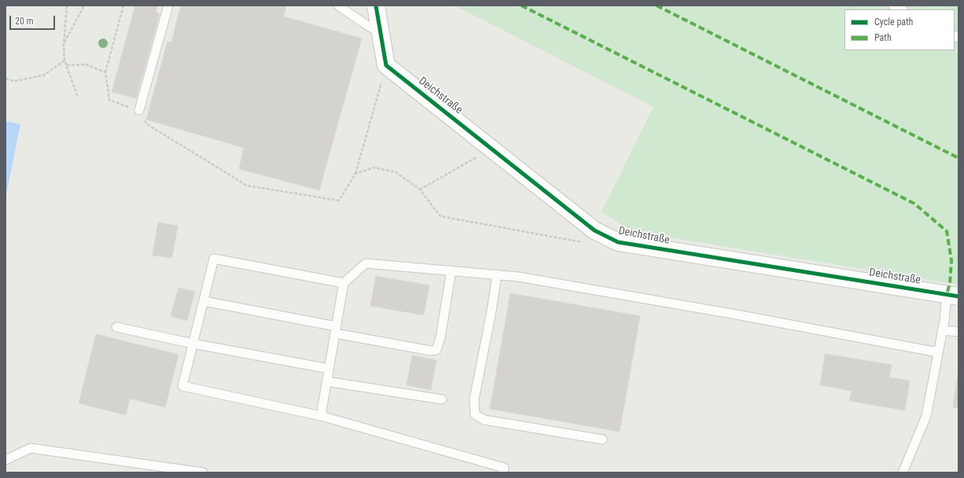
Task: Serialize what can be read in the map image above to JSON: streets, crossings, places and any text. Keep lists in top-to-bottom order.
{
  "streets": {
    "street": ["Deichstraße"]
  },
  "legend": ["Cycle path", "Path"],
  "scale_bar": "20 m"
}
